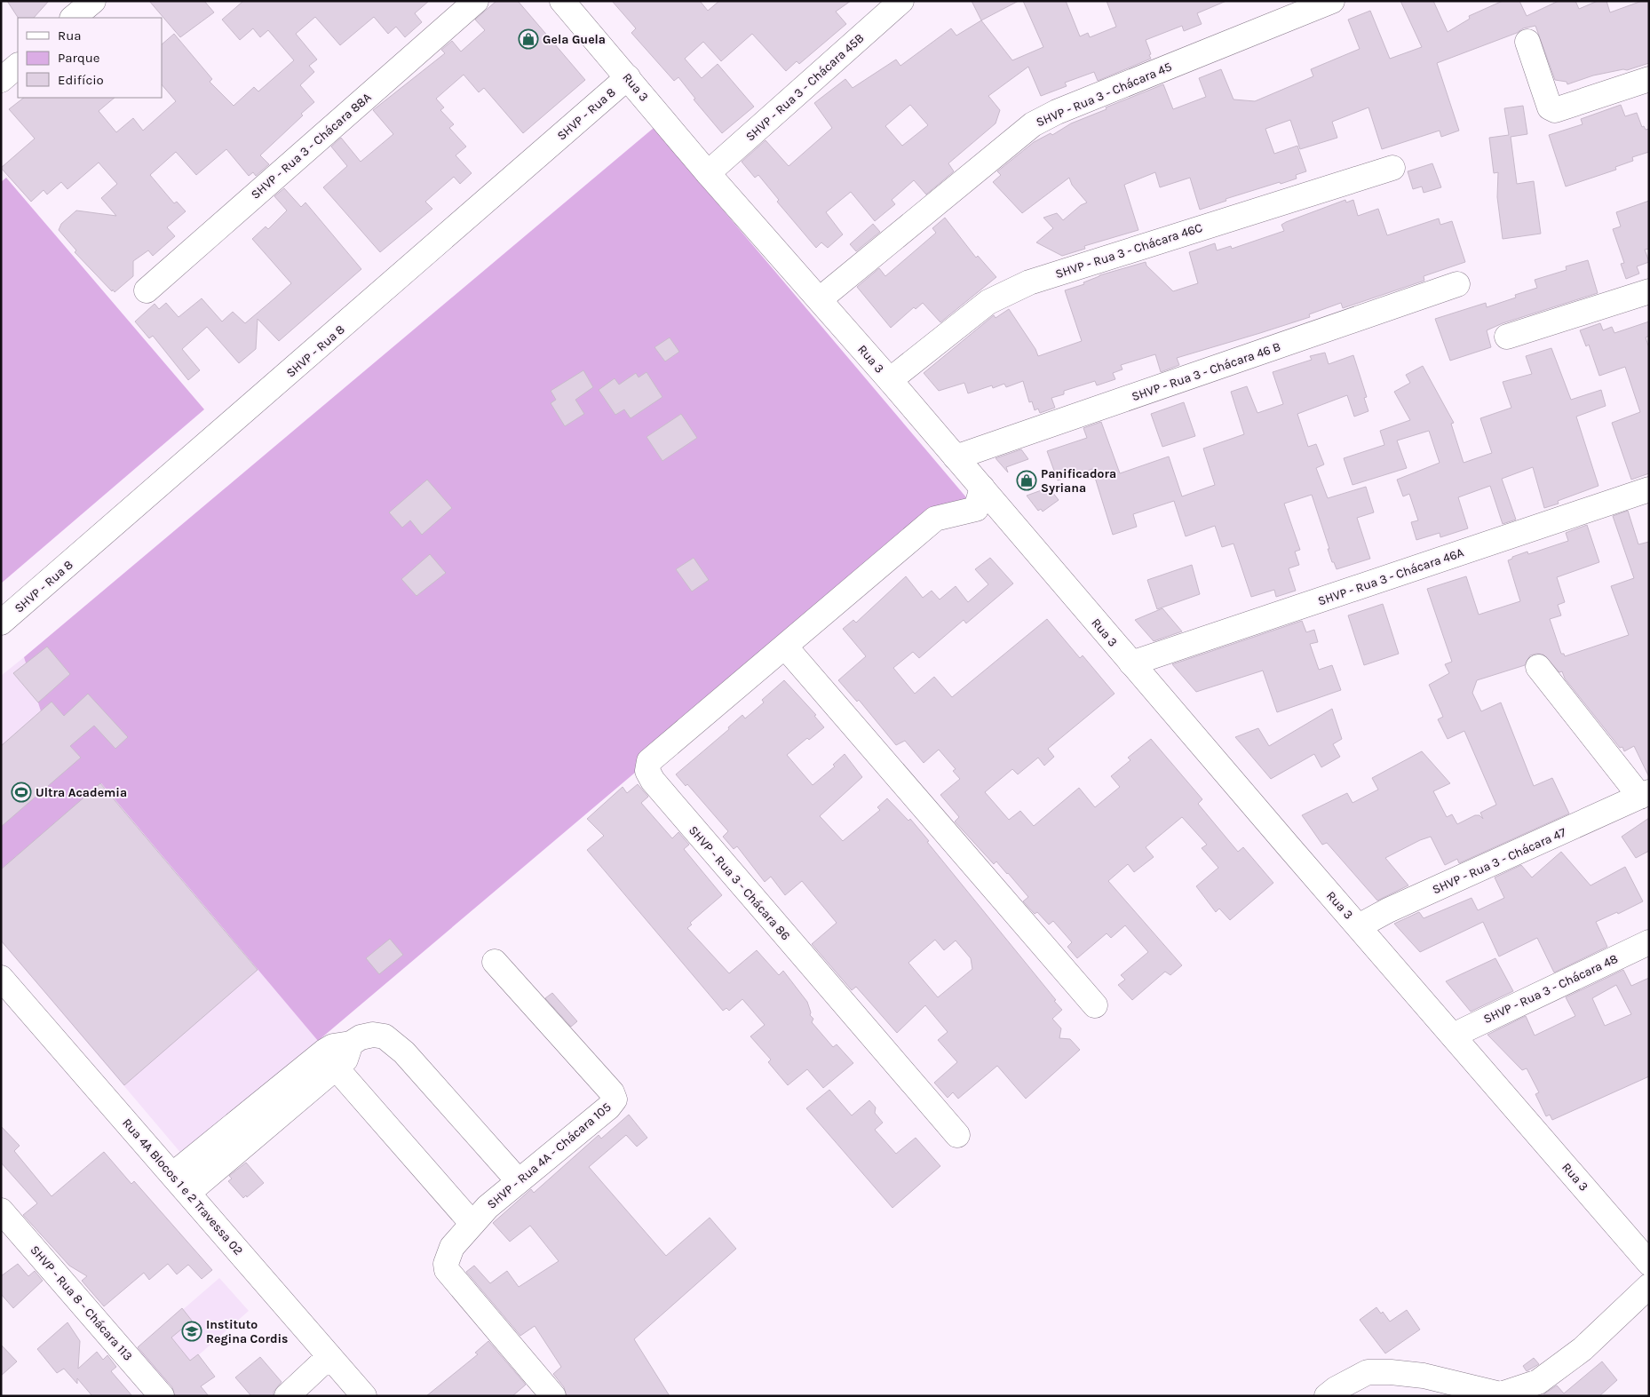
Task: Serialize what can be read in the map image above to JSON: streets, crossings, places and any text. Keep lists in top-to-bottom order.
{
  "streets": {
    "street": [
      "Rua 3",
      "SHVP - Rua 3 - Chácara 45B",
      "SHVP - Rua 3 - Chácara 45",
      "SHVP - Rua 8",
      "SHVP - Rua 3 - Chácara 88A",
      "SHVP - Rua 3 - Chácara 46C",
      "SHVP - Rua 3 - Chácara 46 B",
      "SHVP - Rua 3 - Chácara 46A",
      "SHVP - Rua 3 - Chácara 47",
      "SHVP - Rua 3 - Chácara 86",
      "SHVP - Rua 3 - Chácara 48",
      "SHVP - Rua 4A - Chácara 105",
      "Rua 4A Blocos 1 e 2 Travessa 02",
      "SHVP - Rua 8 - Chácara 113"
    ]
  },
  "crossings": [
    ["Rua 3", "SHVP - Rua 3 - Chácara 45B"],
    ["Rua 3", "SHVP - Rua 3 - Chácara 45"],
    ["Rua 3", "SHVP - Rua 8"],
    ["Rua 3", "SHVP - Rua 3 - Chácara 46C"],
    ["Rua 3", "SHVP - Rua 3 - Chácara 46 B"],
    ["Rua 3", "SHVP - Rua 3 - Chácara 46A"],
    ["Rua 3", "SHVP - Rua 3 - Chácara 47"],
    ["Rua 3", "SHVP - Rua 3 - Chácara 86"],
    ["Rua 3", "SHVP - Rua 3 - Chácara 48"]
  ],
  "places": {
    "shop": ["Gela Guela", "Panificadora Syriana"],
    "sports": ["Ultra Academia"],
    "school or university": ["Instituto Regina Cordis"]
  },
  "legend": ["Rua", "Parque", "Edifício"]
}
